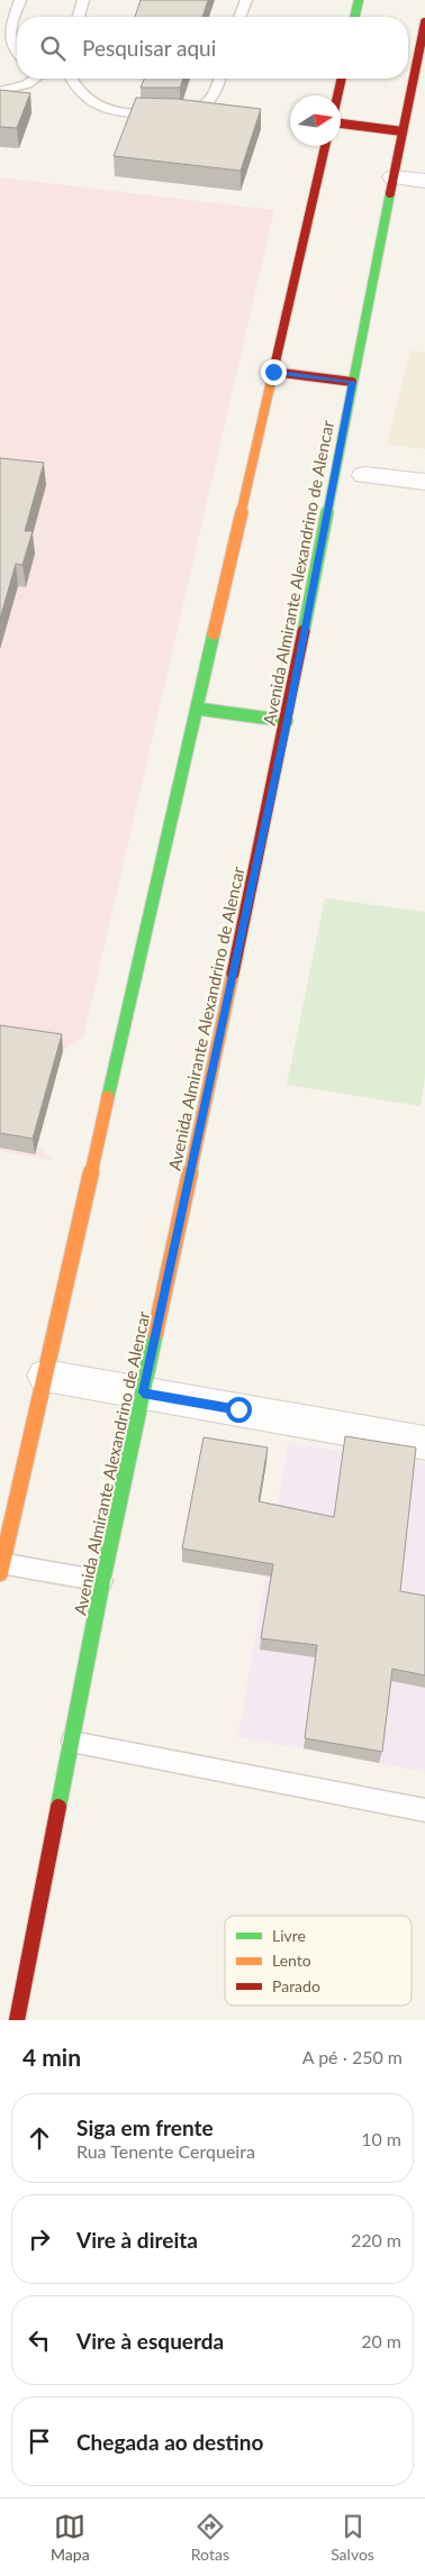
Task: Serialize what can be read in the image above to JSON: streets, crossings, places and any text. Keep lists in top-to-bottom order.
{
  "streets": {
    "street": ["Avenida Almirante Alexandrino de Alencar"]
  },
  "legend": ["Livre", "Lento", "Parado"],
  "north": "right",
  "page": {
    "search": "Pesquisar aqui",
    "heading": ["4 min", "A pé · 250 m"],
    "list": [
      ["Siga em frente", "Rua Tenente Cerqueira", "10 m"],
      ["Vire à direita", "220 m"],
      ["Vire à esquerda", "20 m"],
      "Chegada ao destino"
    ],
    "nav": ["Mapa", "Rotas", "Salvos"]
  }
}
